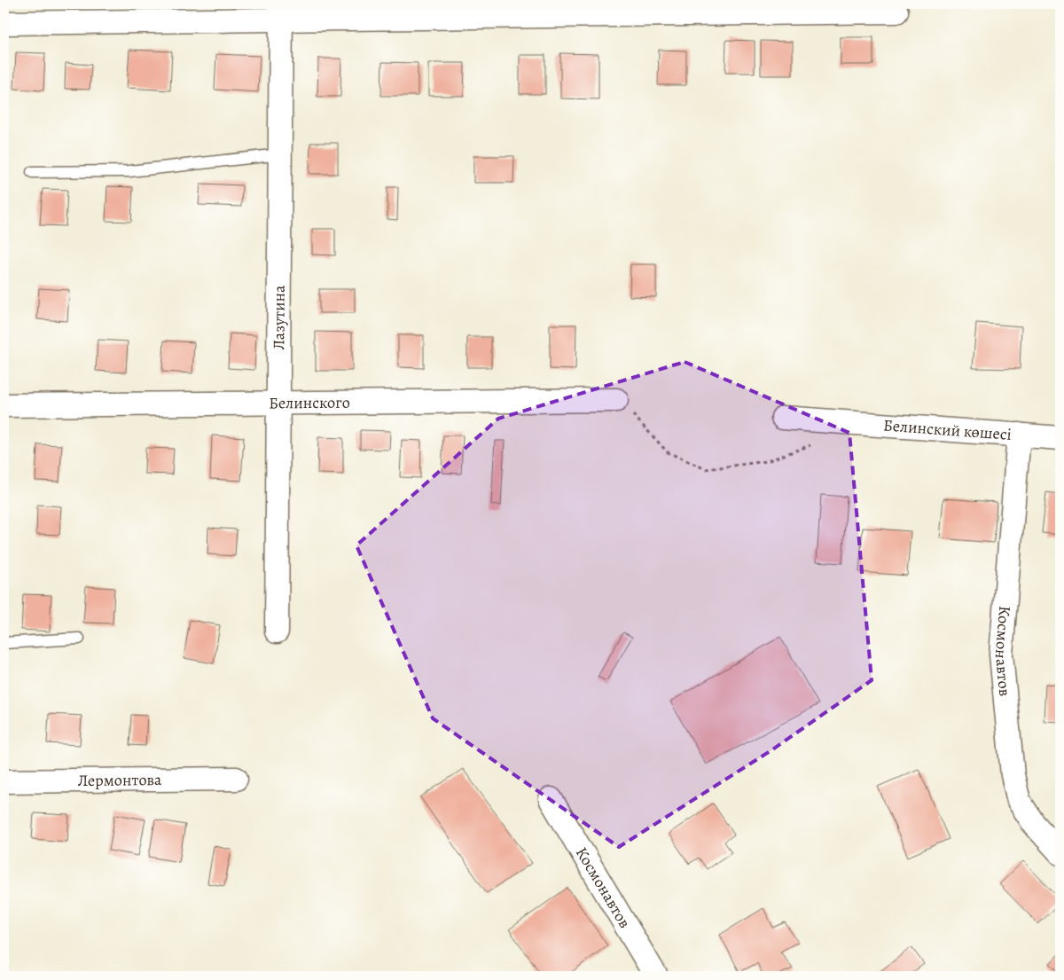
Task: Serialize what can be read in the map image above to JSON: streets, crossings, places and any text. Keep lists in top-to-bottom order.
{
  "streets": {
    "street": [
      "Лазутина",
      "Белинского",
      "Белинский көшесі",
      "Космонавтов",
      "Лермонтова"
    ]
  },
  "crossings": [
    ["Лазутина", "Белинского"],
    ["Белинский көшесі", "Космонавтов"]
  ]
}
